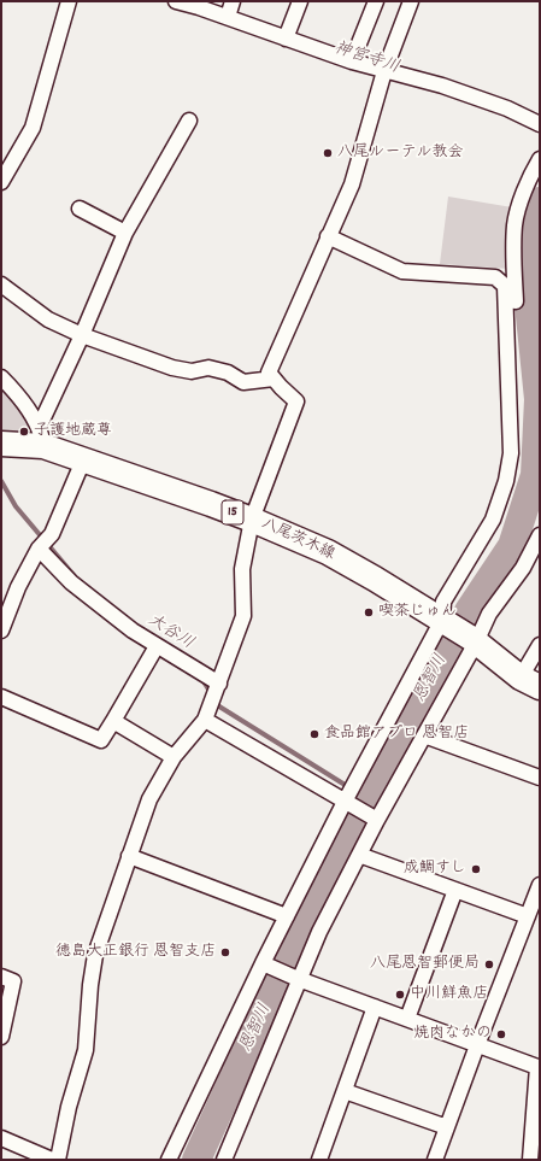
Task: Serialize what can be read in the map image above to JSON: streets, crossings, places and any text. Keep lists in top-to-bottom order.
{
  "streets": {
    "main road": ["15", "八尾茨木線"]
  },
  "water": ["神宮寺川", "大谷川", "恩智川"],
  "places": [
    "八尾ルーテル教会",
    "子護地蔵尊",
    "喫茶じゅん",
    "食品館アプロ 恩智店",
    "成鯛すし",
    "徳島大正銀行 恩智支店",
    "八尾恩智郵便局",
    "中川鮮魚店",
    "焼肉なかの"
  ]
}
